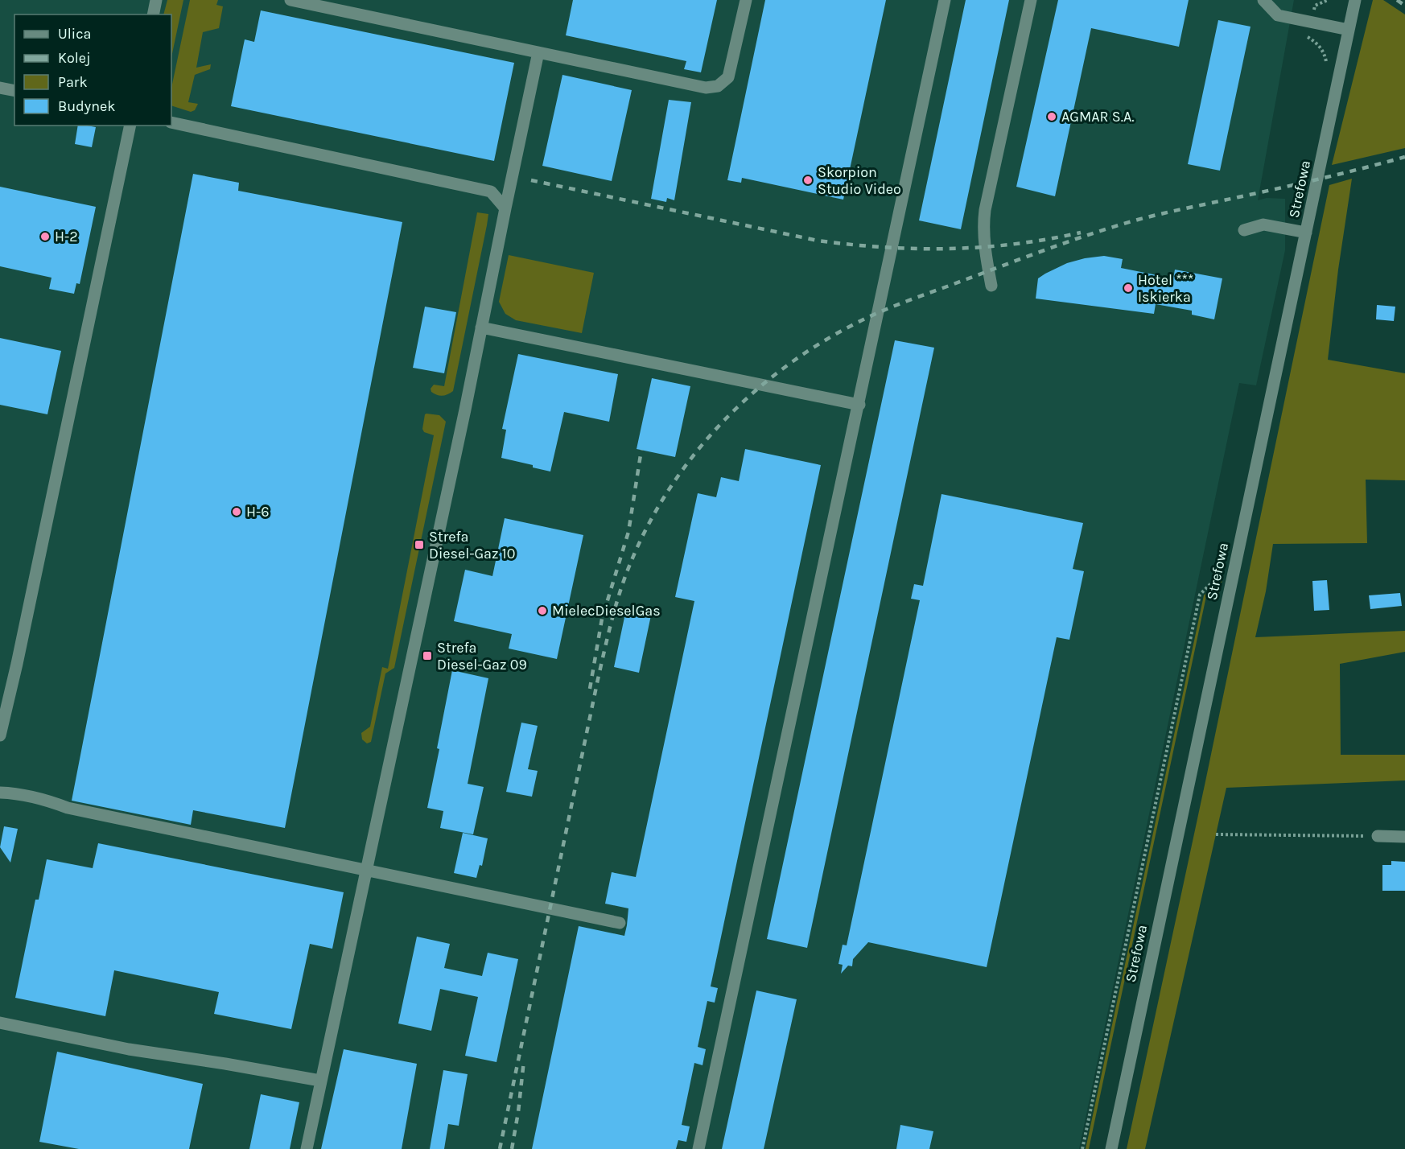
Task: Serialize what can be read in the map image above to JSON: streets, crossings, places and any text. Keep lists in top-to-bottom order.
{
  "streets": {
    "street": ["Strefowa"]
  },
  "places": {
    "other": [
      "AGMAR S.A.",
      "Skorpion Studio Video",
      "H-2",
      "Hotel *** Iskierka",
      "H-6",
      "MielecDieselGas"
    ],
    "transit": ["Strefa Diesel-Gaz 10", "Strefa Diesel-Gaz 09"]
  },
  "legend": [
    "Ulica",
    "Kolej",
    "Park",
    "Budynek"
  ]
}
